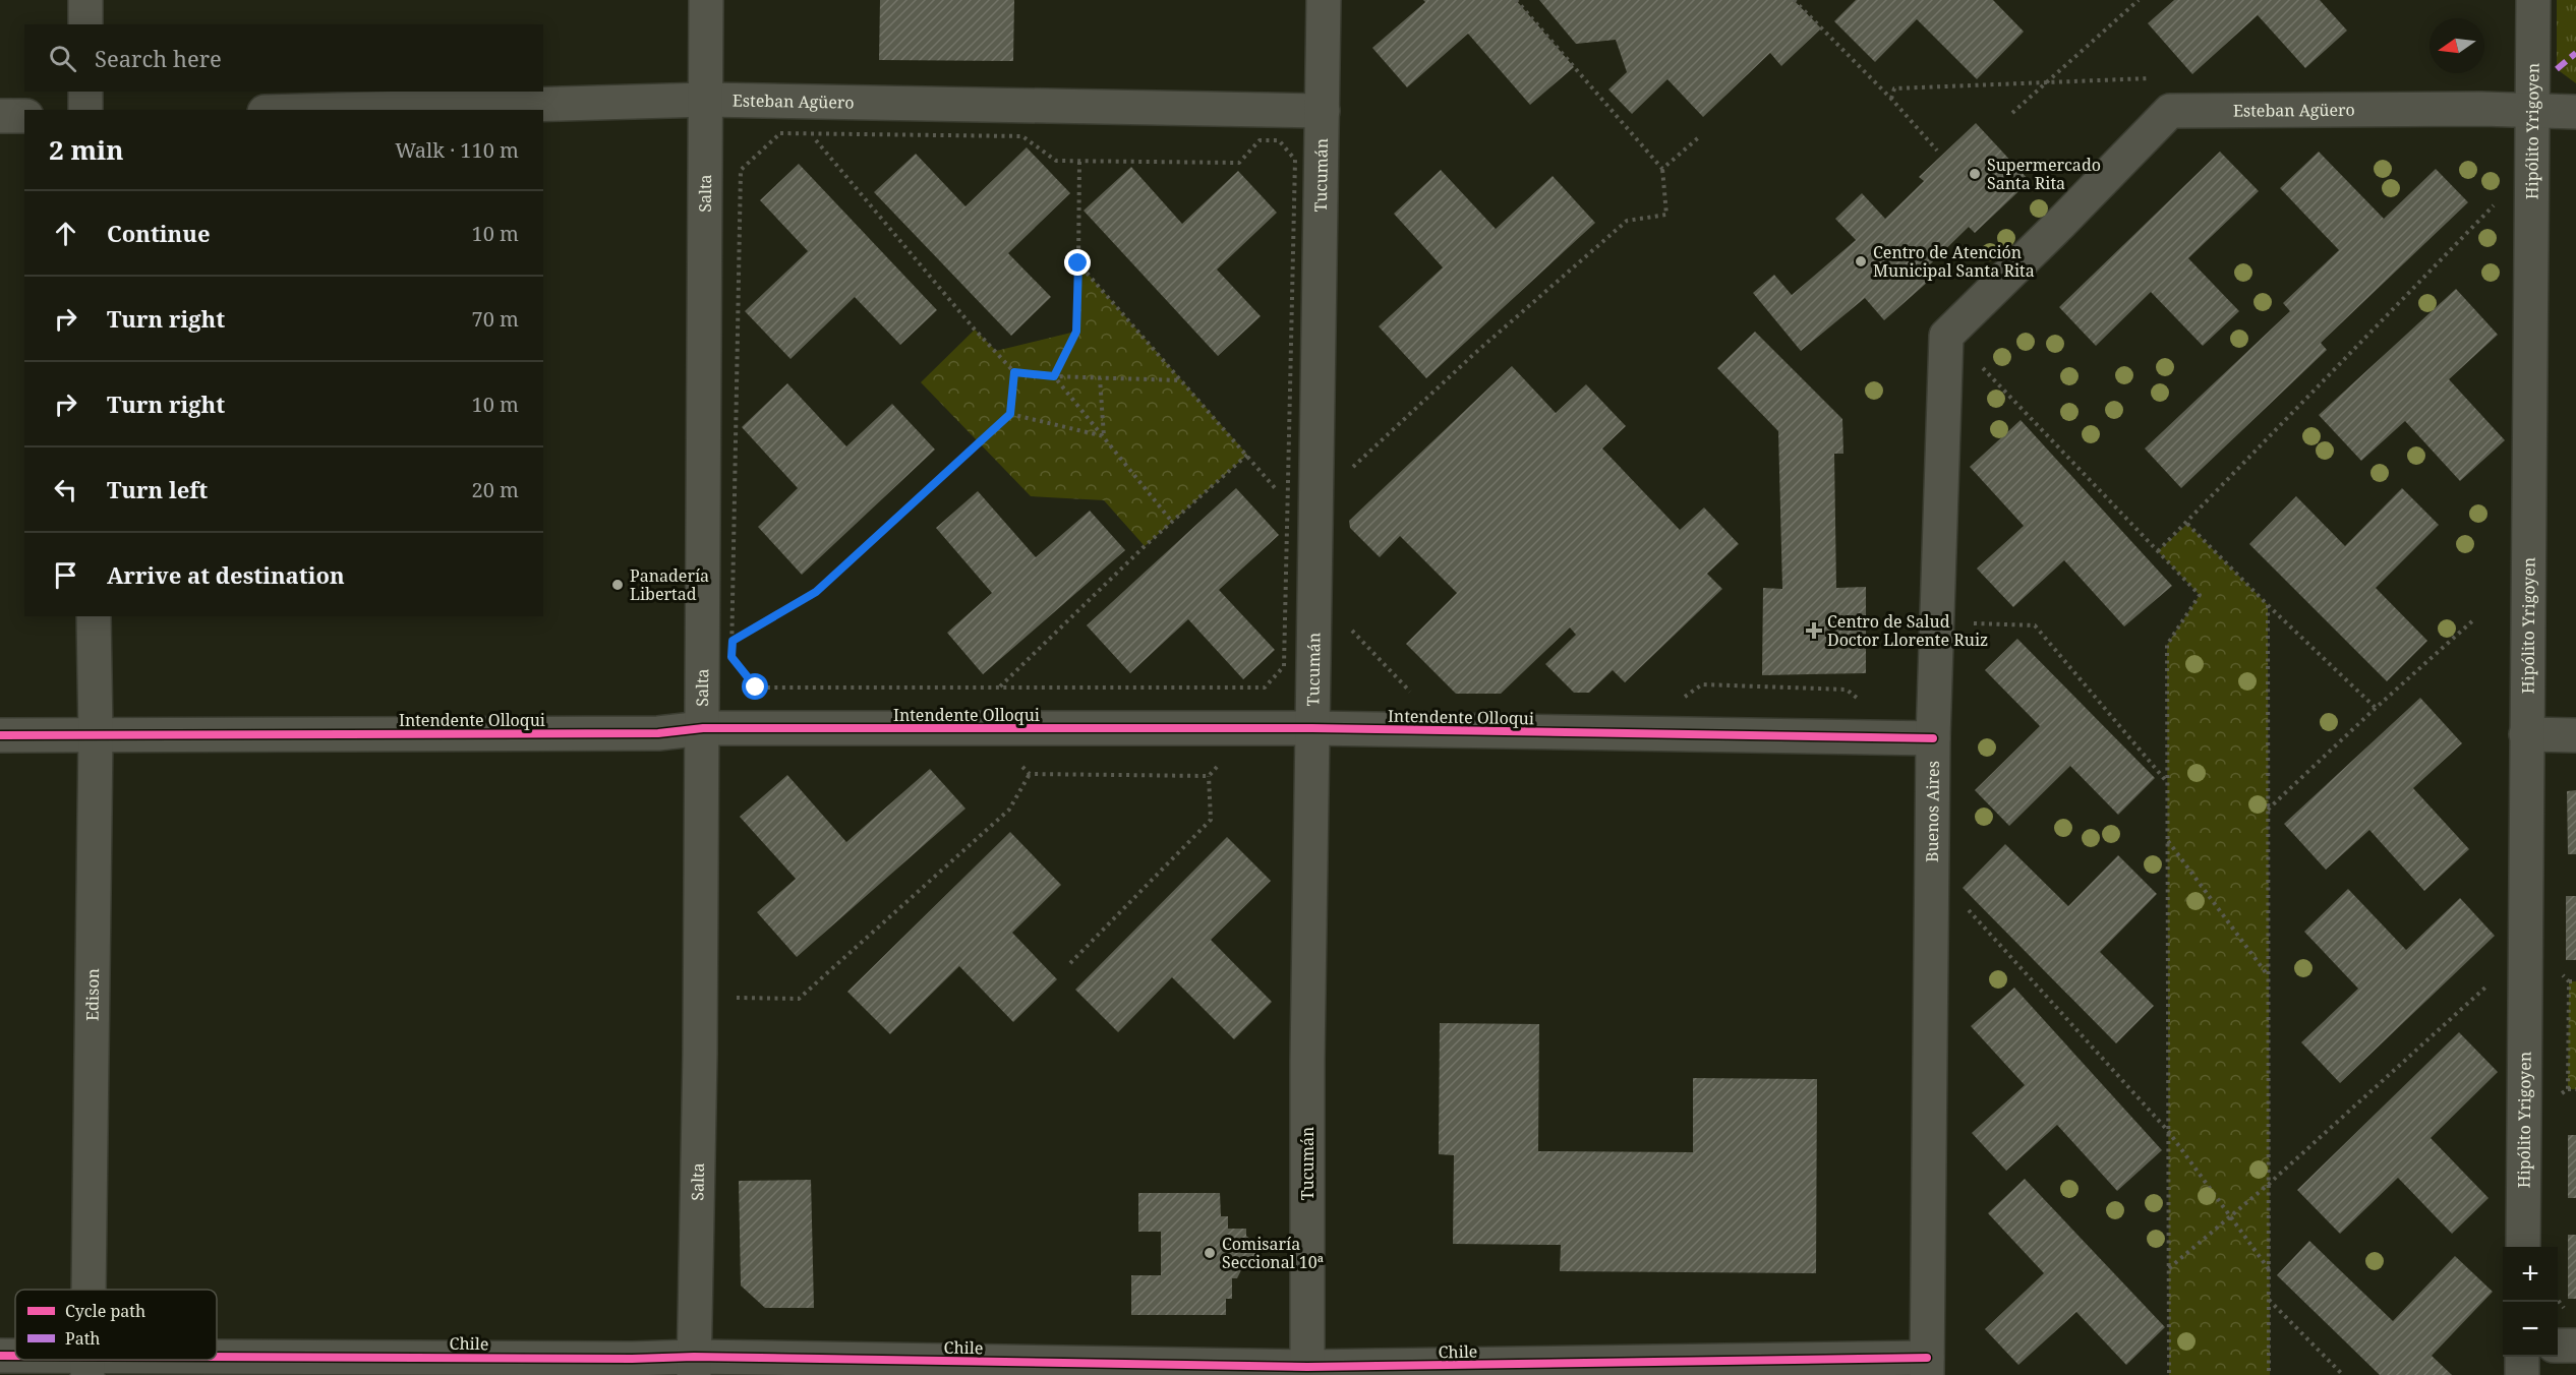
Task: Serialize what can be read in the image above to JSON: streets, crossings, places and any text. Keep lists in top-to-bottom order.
{
  "streets": {
    "street": [
      "Esteban Agüero",
      "Hipólito Yrigoyen",
      "Tucumán",
      "Salta",
      "Intendente Olloqui",
      "Buenos Aires",
      "Edison",
      "Chile"
    ]
  },
  "crossings": [
    ["Esteban Agüero", "Hipólito Yrigoyen"],
    ["Esteban Agüero", "Tucumán"],
    ["Esteban Agüero", "Salta"],
    ["Esteban Agüero", "Buenos Aires"],
    ["Tucumán", "Intendente Olloqui"],
    ["Tucumán", "Chile"],
    ["Salta", "Intendente Olloqui"],
    ["Salta", "Chile"],
    ["Intendente Olloqui", "Buenos Aires"],
    ["Intendente Olloqui", "Edison"],
    ["Buenos Aires", "Chile"]
  ],
  "places": {
    "other": [
      "Supermercado Santa Rita",
      "Centro de Atención Municipal Santa Rita",
      "Panadería Libertad",
      "Comisaría Seccional 10ª"
    ],
    "health": ["Centro de Salud Doctor Llorente Ruiz"]
  },
  "legend": ["Cycle path", "Path"],
  "north": "left",
  "page": {
    "search": "Search here",
    "heading": ["2 min", "Walk · 110 m"],
    "list": [
      ["Continue", "10 m"],
      ["Turn right", "70 m"],
      ["Turn right", "10 m"],
      ["Turn left", "20 m"],
      "Arrive at destination"
    ],
    "map_buttons": ["+", "−"]
  }
}
